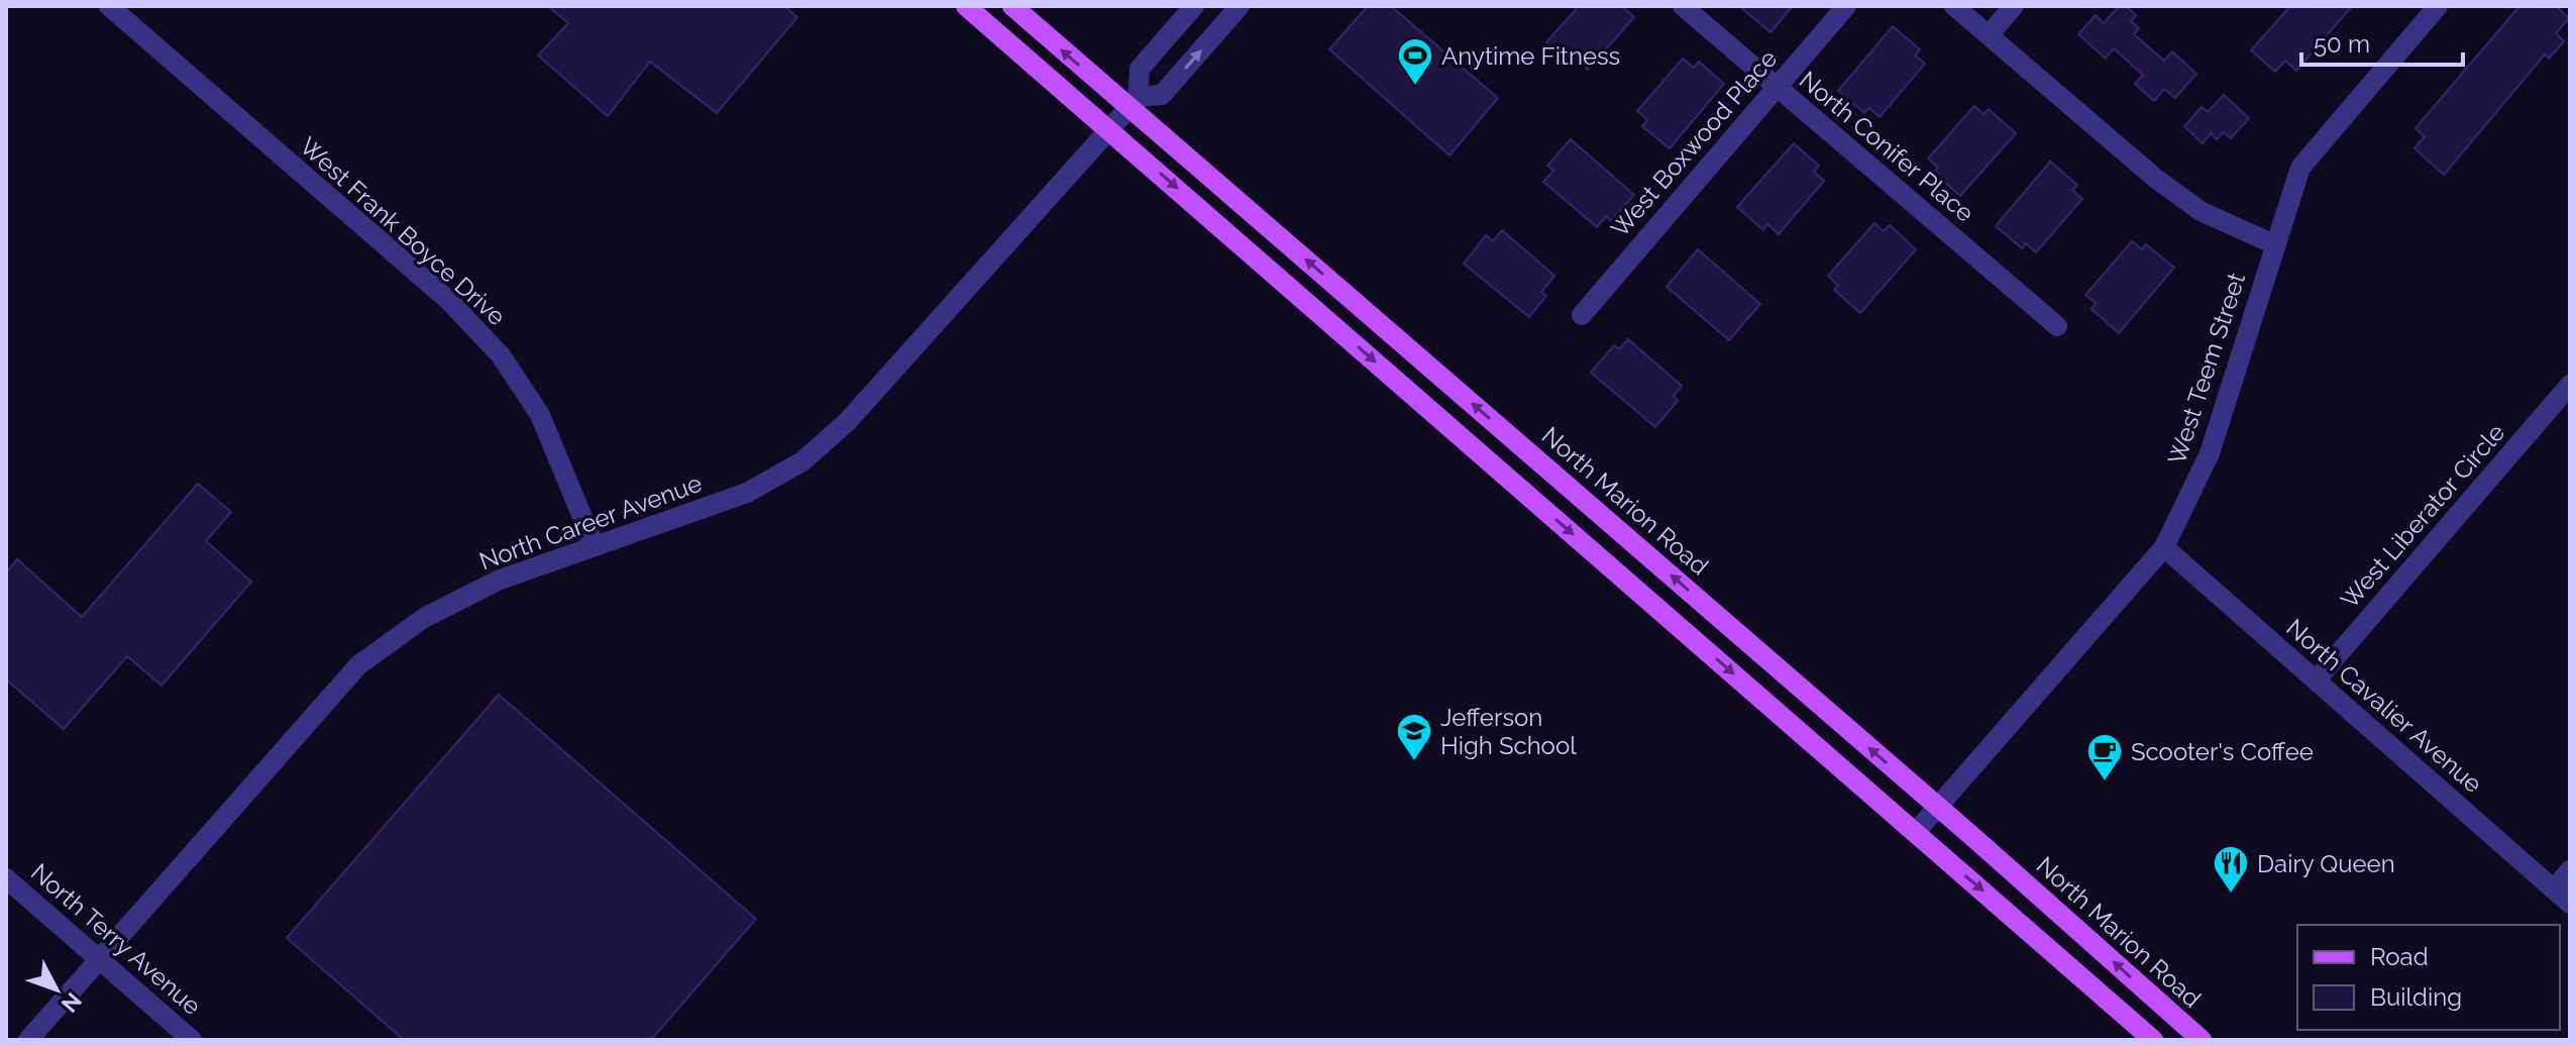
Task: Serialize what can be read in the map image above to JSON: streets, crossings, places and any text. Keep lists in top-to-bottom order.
{
  "streets": {
    "main road": ["North Marion Road"],
    "street": [
      "West Boxwood Place",
      "North Conifer Place",
      "West Frank Boyce Drive",
      "West Teem Street",
      "West Liberator Circle",
      "North Career Avenue",
      "North Cavalier Avenue",
      "North Terry Avenue"
    ]
  },
  "crossings": [
    ["West Boxwood Place", "North Conifer Place"],
    ["West Frank Boyce Drive", "North Career Avenue"],
    ["West Teem Street", "North Marion Road"],
    ["West Teem Street", "North Cavalier Avenue"],
    ["North Marion Road", "North Career Avenue"],
    ["West Liberator Circle", "North Cavalier Avenue"],
    ["North Career Avenue", "North Terry Avenue"]
  ],
  "places": {
    "sports": ["Anytime Fitness"],
    "school or university": ["Jefferson High School"],
    "cafe": ["Scooter's Coffee"],
    "restaurant": ["Dairy Queen"]
  },
  "legend": ["Road", "Building"],
  "scale_bar": "50 m",
  "north": "bottom right"
}
